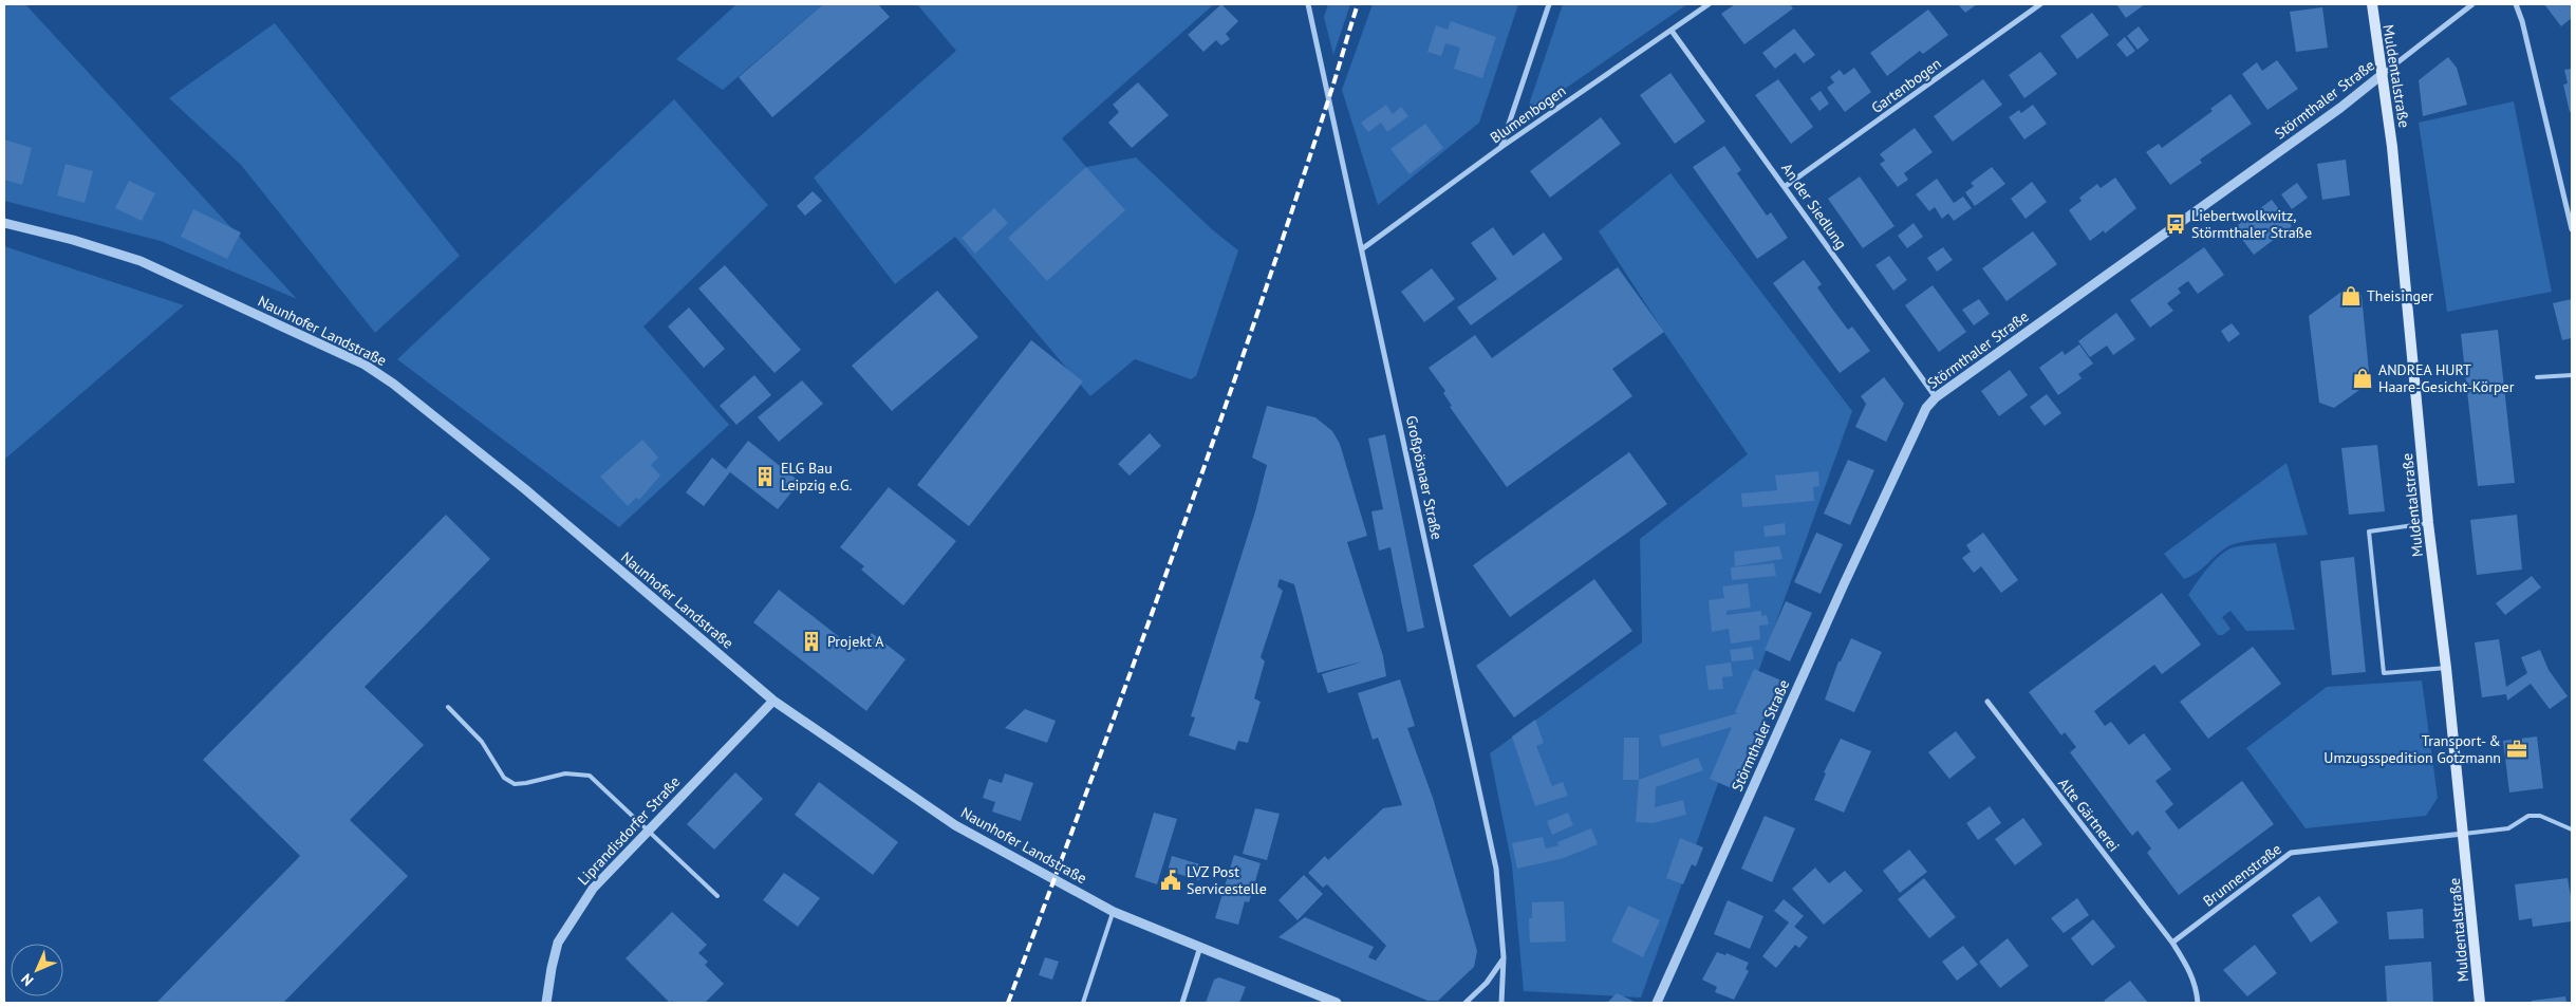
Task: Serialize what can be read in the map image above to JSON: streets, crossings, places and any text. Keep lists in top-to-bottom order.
{
  "streets": {
    "main road": ["Muldentalstraße"],
    "street": [
      "Gartenbogen",
      "Störmthaler Straße",
      "Blumenbogen",
      "An der Siedlung",
      "Naunhofer Landstraße",
      "Großpösnaer Straße",
      "Alte Gärtnerei",
      "Liprandisdorfer Straße",
      "Brunnenstraße"
    ]
  },
  "crossings": [
    ["Muldentalstraße", "Störmthaler Straße"],
    ["Muldentalstraße", "Brunnenstraße"],
    ["Gartenbogen", "An der Siedlung"],
    ["Störmthaler Straße", "An der Siedlung"],
    ["Blumenbogen", "An der Siedlung"],
    ["Blumenbogen", "Großpösnaer Straße"],
    ["Naunhofer Landstraße", "Liprandisdorfer Straße"],
    ["Alte Gärtnerei", "Brunnenstraße"]
  ],
  "places": {
    "bus stop": ["Liebertwolkwitz, Störmthaler Straße"],
    "shop": ["Theisinger", "ANDREA HURT Haare-Gesicht-Körper"],
    "building": ["ELG Bau Leipzig e.G.", "Projekt A"],
    "office": ["Transport- & Umzugsspedition Gotzmann"],
    "public building": ["LVZ Post Servicestelle"]
  },
  "north": "bottom left"
}
